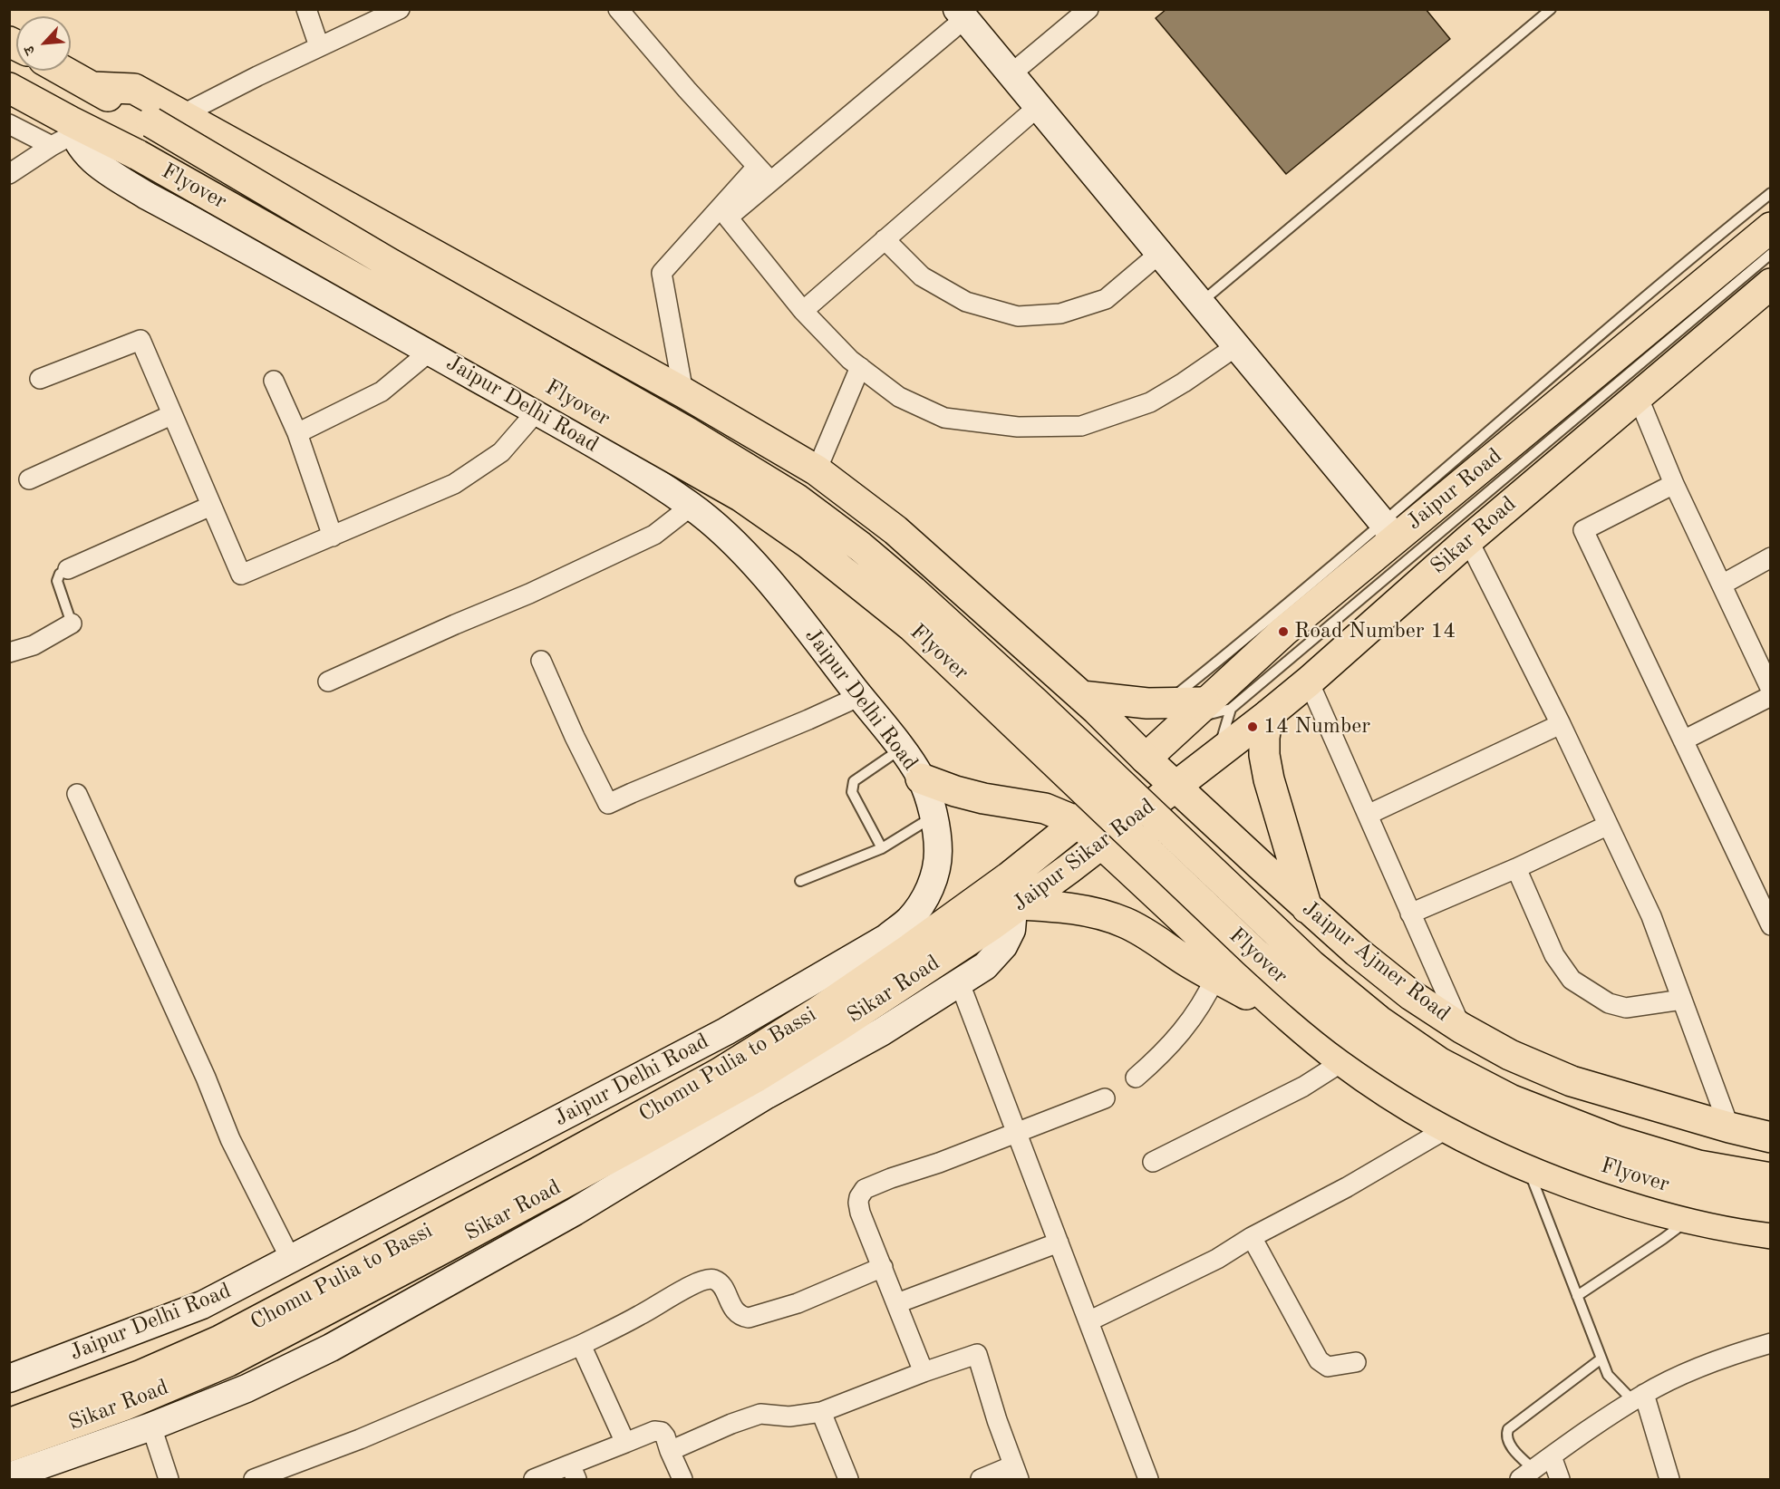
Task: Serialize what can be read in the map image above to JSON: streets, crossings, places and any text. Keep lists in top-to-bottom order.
{
  "streets": {
    "main road": [
      "Flyover",
      "Jaipur Delhi Road",
      "Jaipur Road",
      "Sikar Road",
      "Jaipur Sikar Road",
      "Jaipur Ajmer Road",
      "Chomu Pulia to Bassi"
    ]
  },
  "crossings": [
    ["Flyover", "Jaipur Delhi Road"],
    ["Flyover", "Jaipur Ajmer Road"],
    ["Jaipur Road", "Jaipur Ajmer Road"],
    ["Jaipur Road", "Chomu Pulia to Bassi"],
    ["Sikar Road", "Jaipur Sikar Road"],
    ["Sikar Road", "Jaipur Ajmer Road"],
    ["Jaipur Sikar Road", "Jaipur Ajmer Road"]
  ],
  "places": ["Road Number 14", "14 Number"],
  "north": "bottom left"
}
